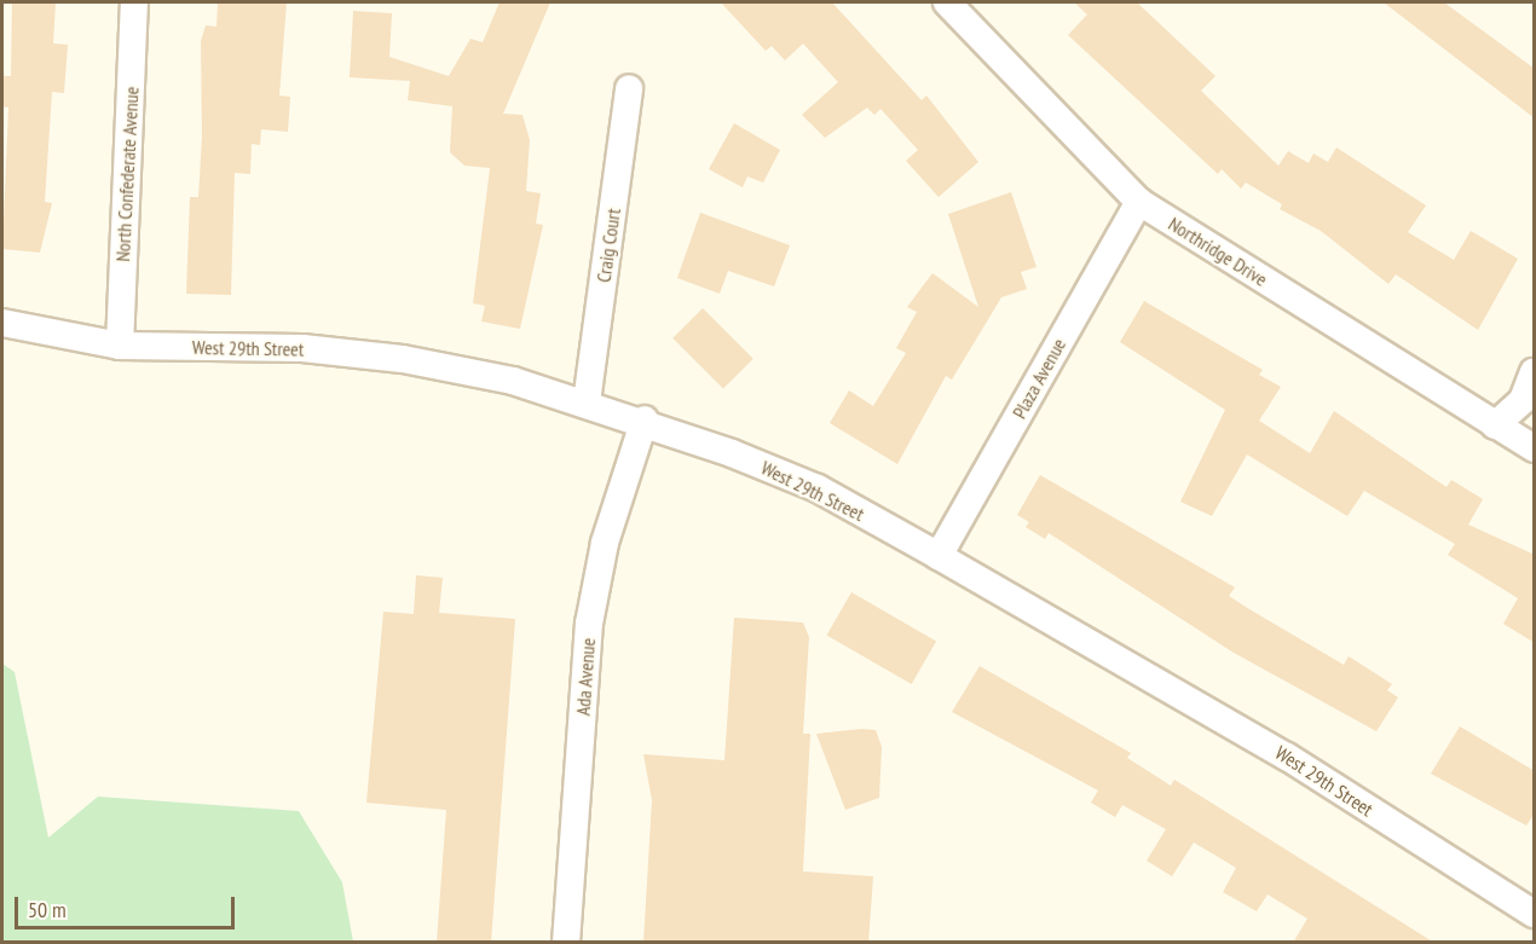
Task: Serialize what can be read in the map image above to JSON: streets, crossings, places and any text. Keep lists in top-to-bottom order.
{
  "streets": {
    "street": [
      "North Confederate Avenue",
      "Craig Court",
      "Northridge Drive",
      "West 29th Street",
      "Plaza Avenue",
      "Ada Avenue"
    ]
  },
  "crossings": [
    ["North Confederate Avenue", "West 29th Street"],
    ["Craig Court", "West 29th Street"],
    ["Northridge Drive", "Plaza Avenue"],
    ["West 29th Street", "Plaza Avenue"],
    ["West 29th Street", "Ada Avenue"]
  ],
  "scale_bar": "50 m"
}
